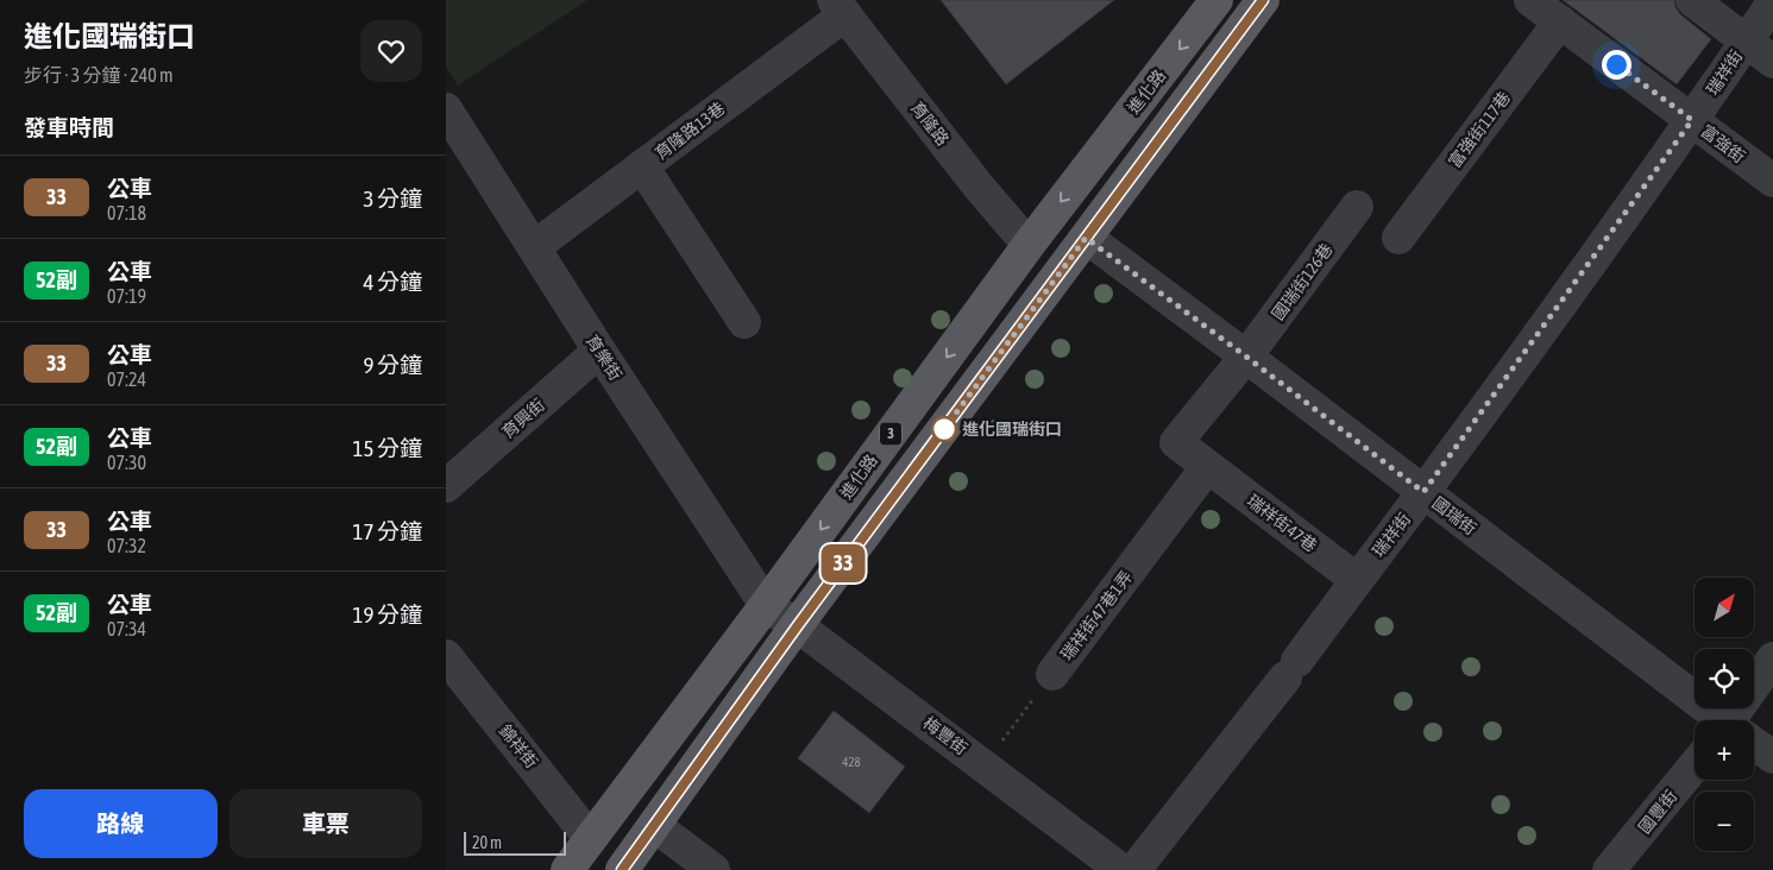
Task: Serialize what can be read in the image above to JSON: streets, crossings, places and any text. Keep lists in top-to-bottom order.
{
  "streets": {
    "main road": ["進化路", "3"],
    "street": [
      "瑞祥街",
      "育隆路",
      "富強街117巷",
      "育隆路13巷",
      "富強街",
      "國瑞街126巷",
      "育樂街",
      "育興街",
      "國瑞街",
      "瑞祥街47巷",
      "瑞祥街47巷1弄",
      "梅豐街",
      "錦祥街",
      "國豐街"
    ]
  },
  "crossings": [
    ["瑞祥街", "富強街"],
    ["瑞祥街", "國瑞街"],
    ["瑞祥街", "瑞祥街47巷"],
    ["進化路", "育隆路"],
    ["進化路", "育樂街"],
    ["進化路", "梅豐街"],
    ["進化路", "錦祥街"],
    ["育隆路", "育隆路13巷"],
    ["富強街117巷", "富強街"],
    ["育隆路13巷", "育樂街"],
    ["國瑞街126巷", "國瑞街"],
    ["國瑞街126巷", "瑞祥街47巷"],
    ["國瑞街126巷", "瑞祥街47巷1弄"],
    ["育樂街", "育興街"],
    ["育樂街", "梅豐街"],
    ["瑞祥街47巷", "瑞祥街47巷1弄"],
    ["瑞祥街47巷1弄", "梅豐街"]
  ],
  "places": ["進化國瑞街口"],
  "lines": ["bus line 33"],
  "house_numbers": ["428"],
  "scale_bar": "20 m",
  "north": "top right",
  "page": {
    "heading": [
      ["進化國瑞街口", "步行 · 3 分鐘 · 240 m"],
      "發車時間"
    ],
    "on_map": "33",
    "list": [
      {
        "mark": "33",
        "name": "公車",
        "note": "07:18",
        "value": "3 分鐘"
      },
      {
        "mark": "52副",
        "name": "公車",
        "note": "07:19",
        "value": "4 分鐘"
      },
      {
        "mark": "33",
        "name": "公車",
        "note": "07:24",
        "value": "9 分鐘"
      },
      {
        "mark": "52副",
        "name": "公車",
        "note": "07:30",
        "value": "15 分鐘"
      },
      {
        "mark": "33",
        "name": "公車",
        "note": "07:32",
        "value": "17 分鐘"
      },
      {
        "mark": "52副",
        "name": "公車",
        "note": "07:34",
        "value": "19 分鐘"
      }
    ],
    "map_buttons": ["+", "−"],
    "buttons": ["路線", "車票"],
    "scale": "20 m"
  }
}
